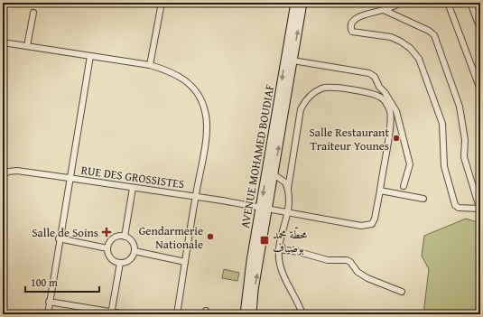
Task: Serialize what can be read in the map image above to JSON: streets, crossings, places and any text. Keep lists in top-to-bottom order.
{
  "streets": {
    "main road": ["AVENUE MOHAMED BOUDIAF"],
    "street": ["RUE DES GROSSISTES"]
  },
  "crossings": [
    ["AVENUE MOHAMED BOUDIAF", "RUE DES GROSSISTES"]
  ],
  "places": {
    "other": ["Salle Restaurant Traiteur Younes", "Gendarmerie Nationale"],
    "health": ["Salle de Soins"],
    "transit": ["محطّة محمد بوضياف"]
  },
  "scale_bar": "100 m"
}
